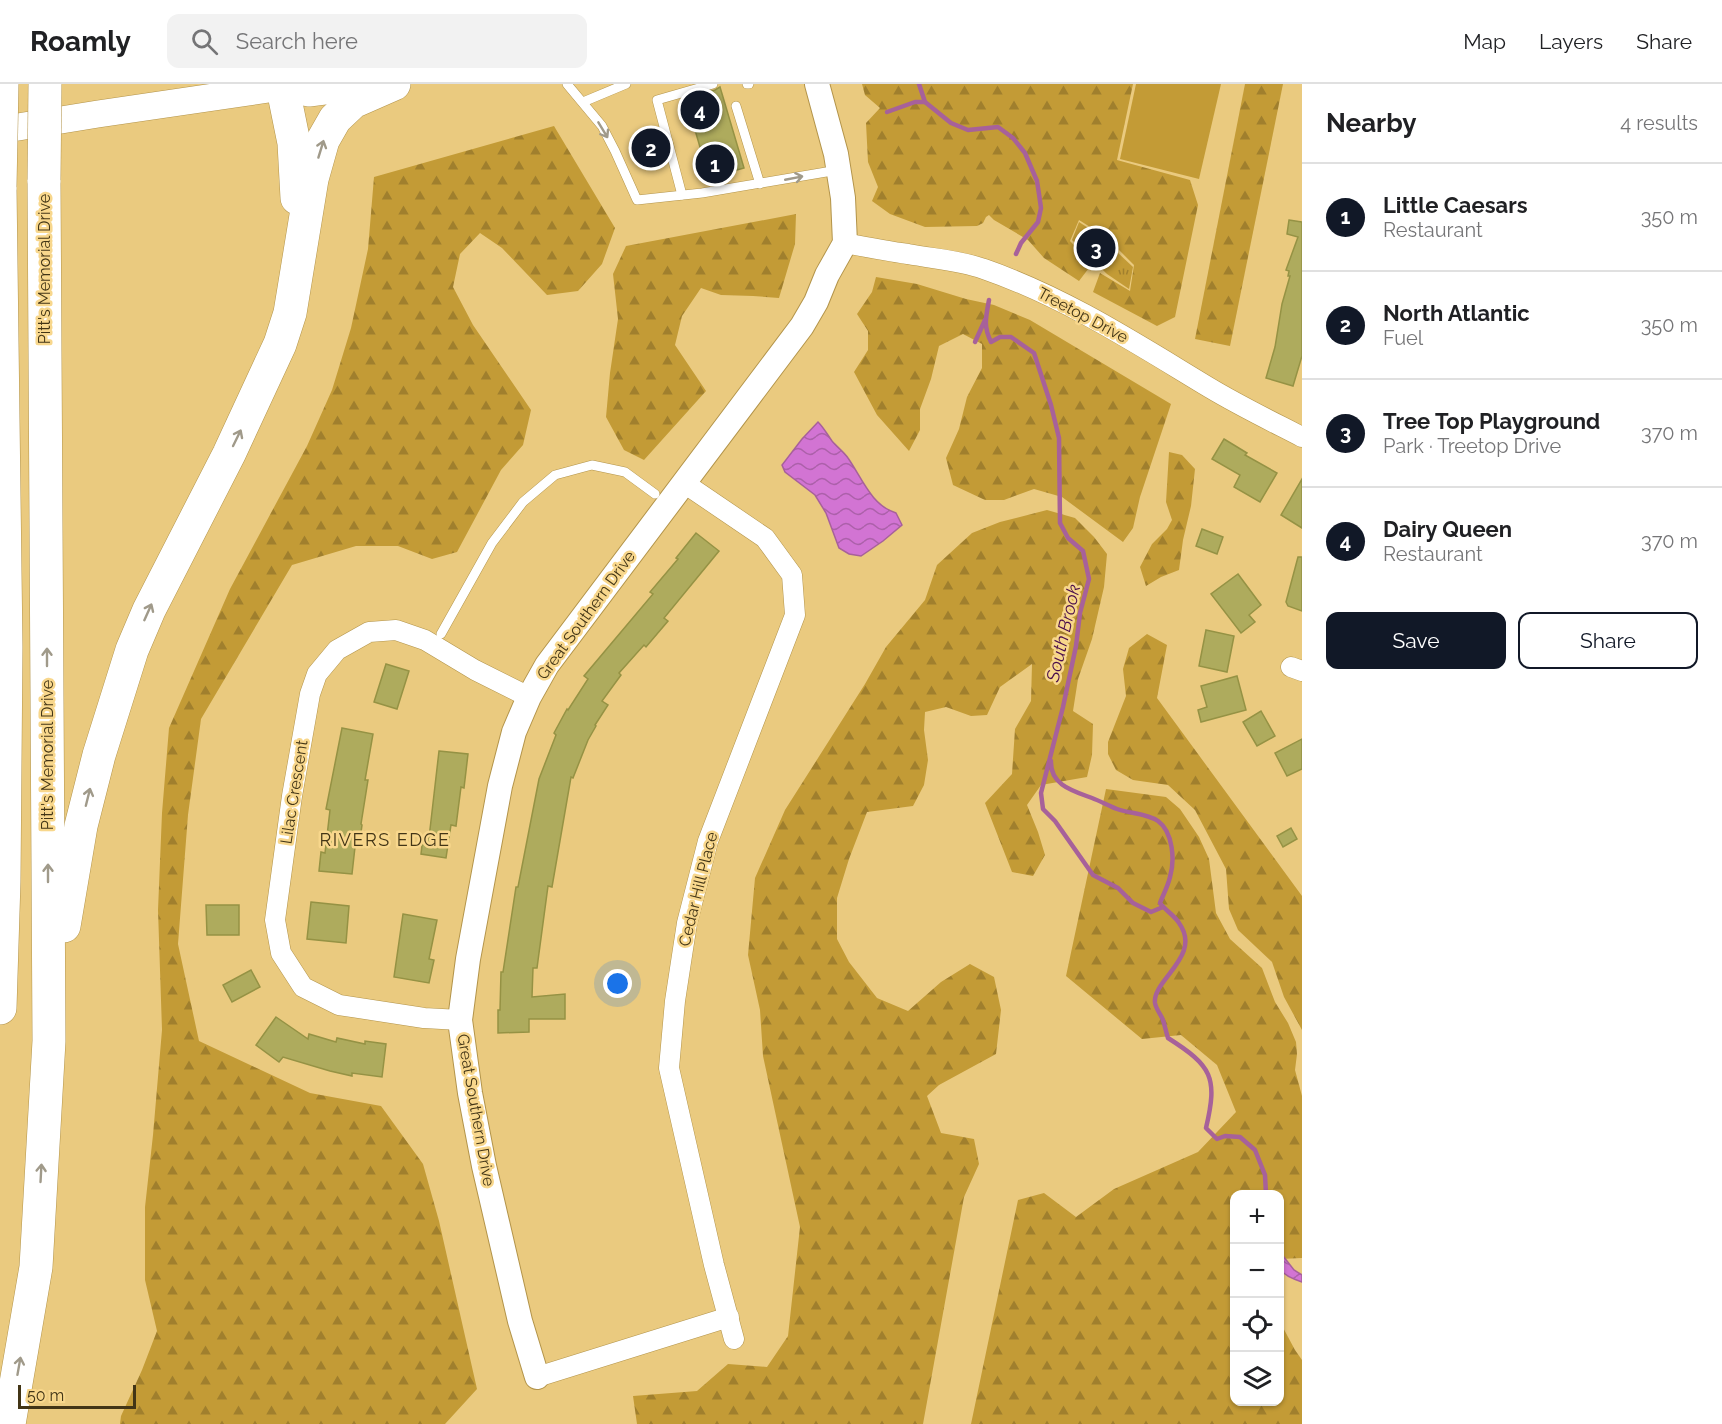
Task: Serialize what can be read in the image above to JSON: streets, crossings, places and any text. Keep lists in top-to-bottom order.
{
  "streets": {
    "highway": ["Pitt's Memorial Drive"],
    "street": [
      "Treetop Drive",
      "Great Southern Drive",
      "Lilac Crescent",
      "Cedar Hill Place"
    ]
  },
  "crossings": [
    ["Treetop Drive", "Great Southern Drive"],
    ["Great Southern Drive", "Lilac Crescent"],
    ["Great Southern Drive", "Cedar Hill Place"]
  ],
  "districts": ["RIVERS EDGE"],
  "water": ["South Brook"],
  "scale_bar": "50 m",
  "page": {
    "header": "Roamly",
    "search": "Search here",
    "nav": ["Map", "Layers", "Share"],
    "heading": ["Nearby", "4 results"],
    "pins": [
      "4",
      "2",
      "1",
      "3"
    ],
    "list": [
      {
        "mark": "1",
        "name": "Little Caesars",
        "note": "Restaurant",
        "value": "350 m"
      },
      {
        "mark": "2",
        "name": "North Atlantic",
        "note": "Fuel",
        "value": "350 m"
      },
      {
        "mark": "3",
        "name": "Tree Top Playground",
        "note": "Park · Treetop Drive",
        "value": "370 m"
      },
      {
        "mark": "4",
        "name": "Dairy Queen",
        "note": "Restaurant",
        "value": "370 m"
      }
    ],
    "buttons": ["Save", "Share"],
    "map_buttons": ["+", "−"],
    "scale": "50 m"
  }
}
